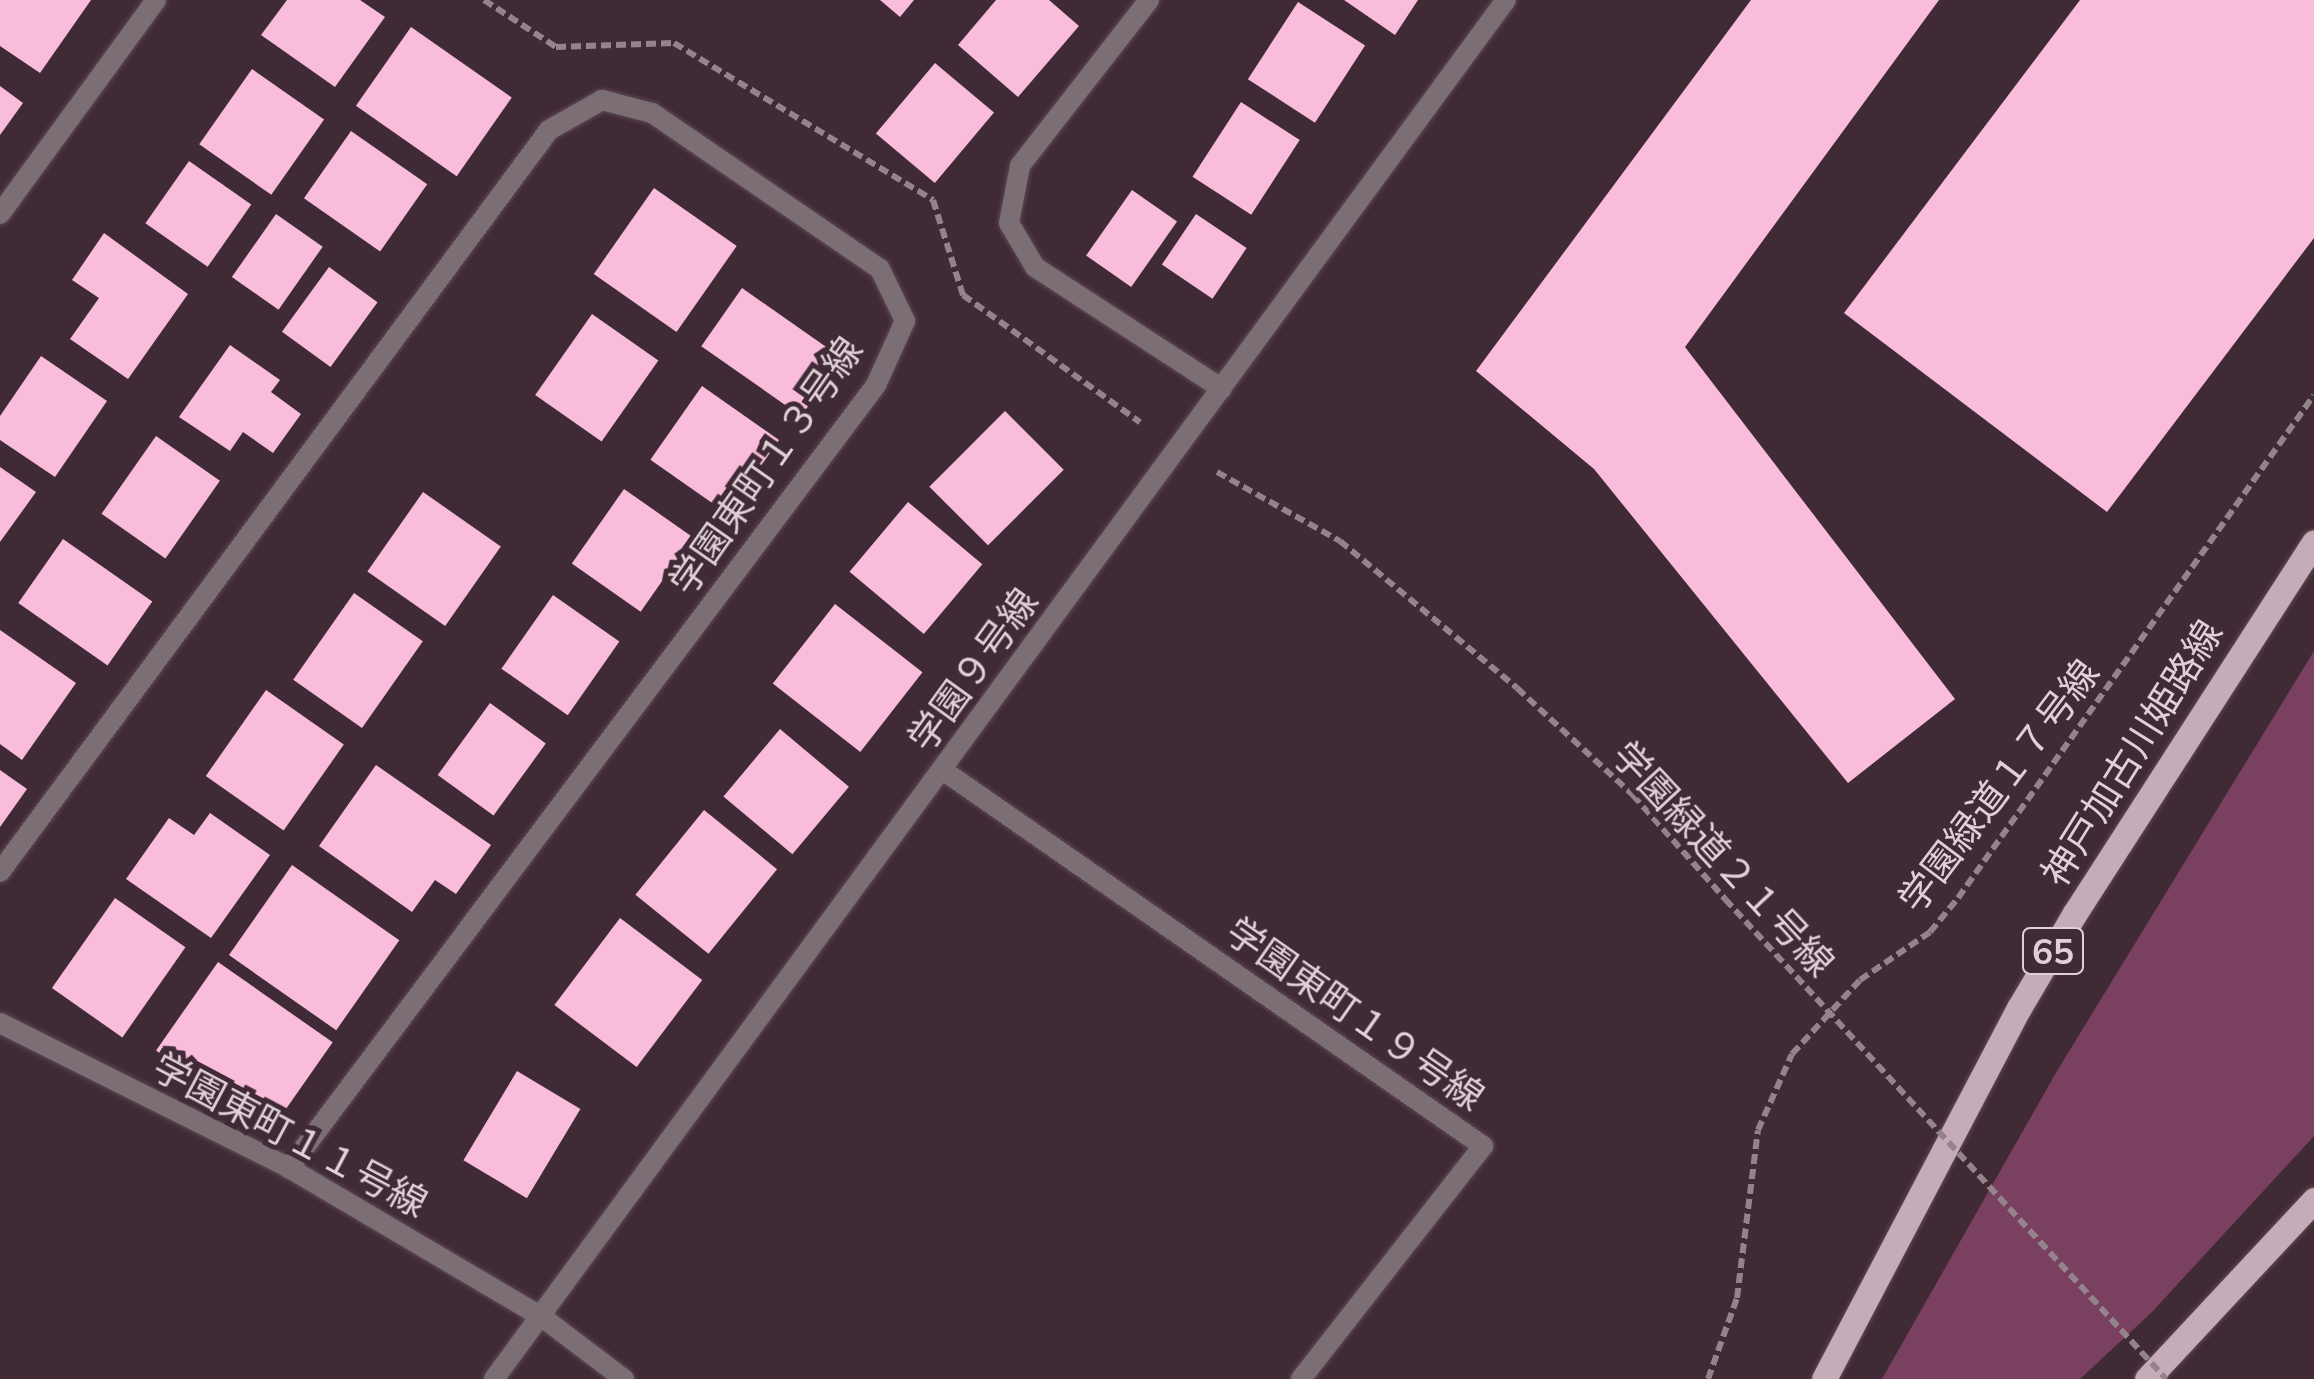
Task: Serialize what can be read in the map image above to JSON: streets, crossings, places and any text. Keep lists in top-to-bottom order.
{
  "streets": {
    "main road": ["神戸加古川姫路線", "65"],
    "street": [
      "学園東町１３号線",
      "学園９号線",
      "学園東町１９号線",
      "学園東町１１号線"
    ],
    "path": ["学園緑道１７号線", "学園緑道２１号線"]
  },
  "crossings": [
    ["学園東町１３号線", "学園東町１１号線"],
    ["学園９号線", "学園緑道２１号線"],
    ["学園９号線", "学園東町１９号線"],
    ["学園９号線", "学園東町１１号線"]
  ]
}
